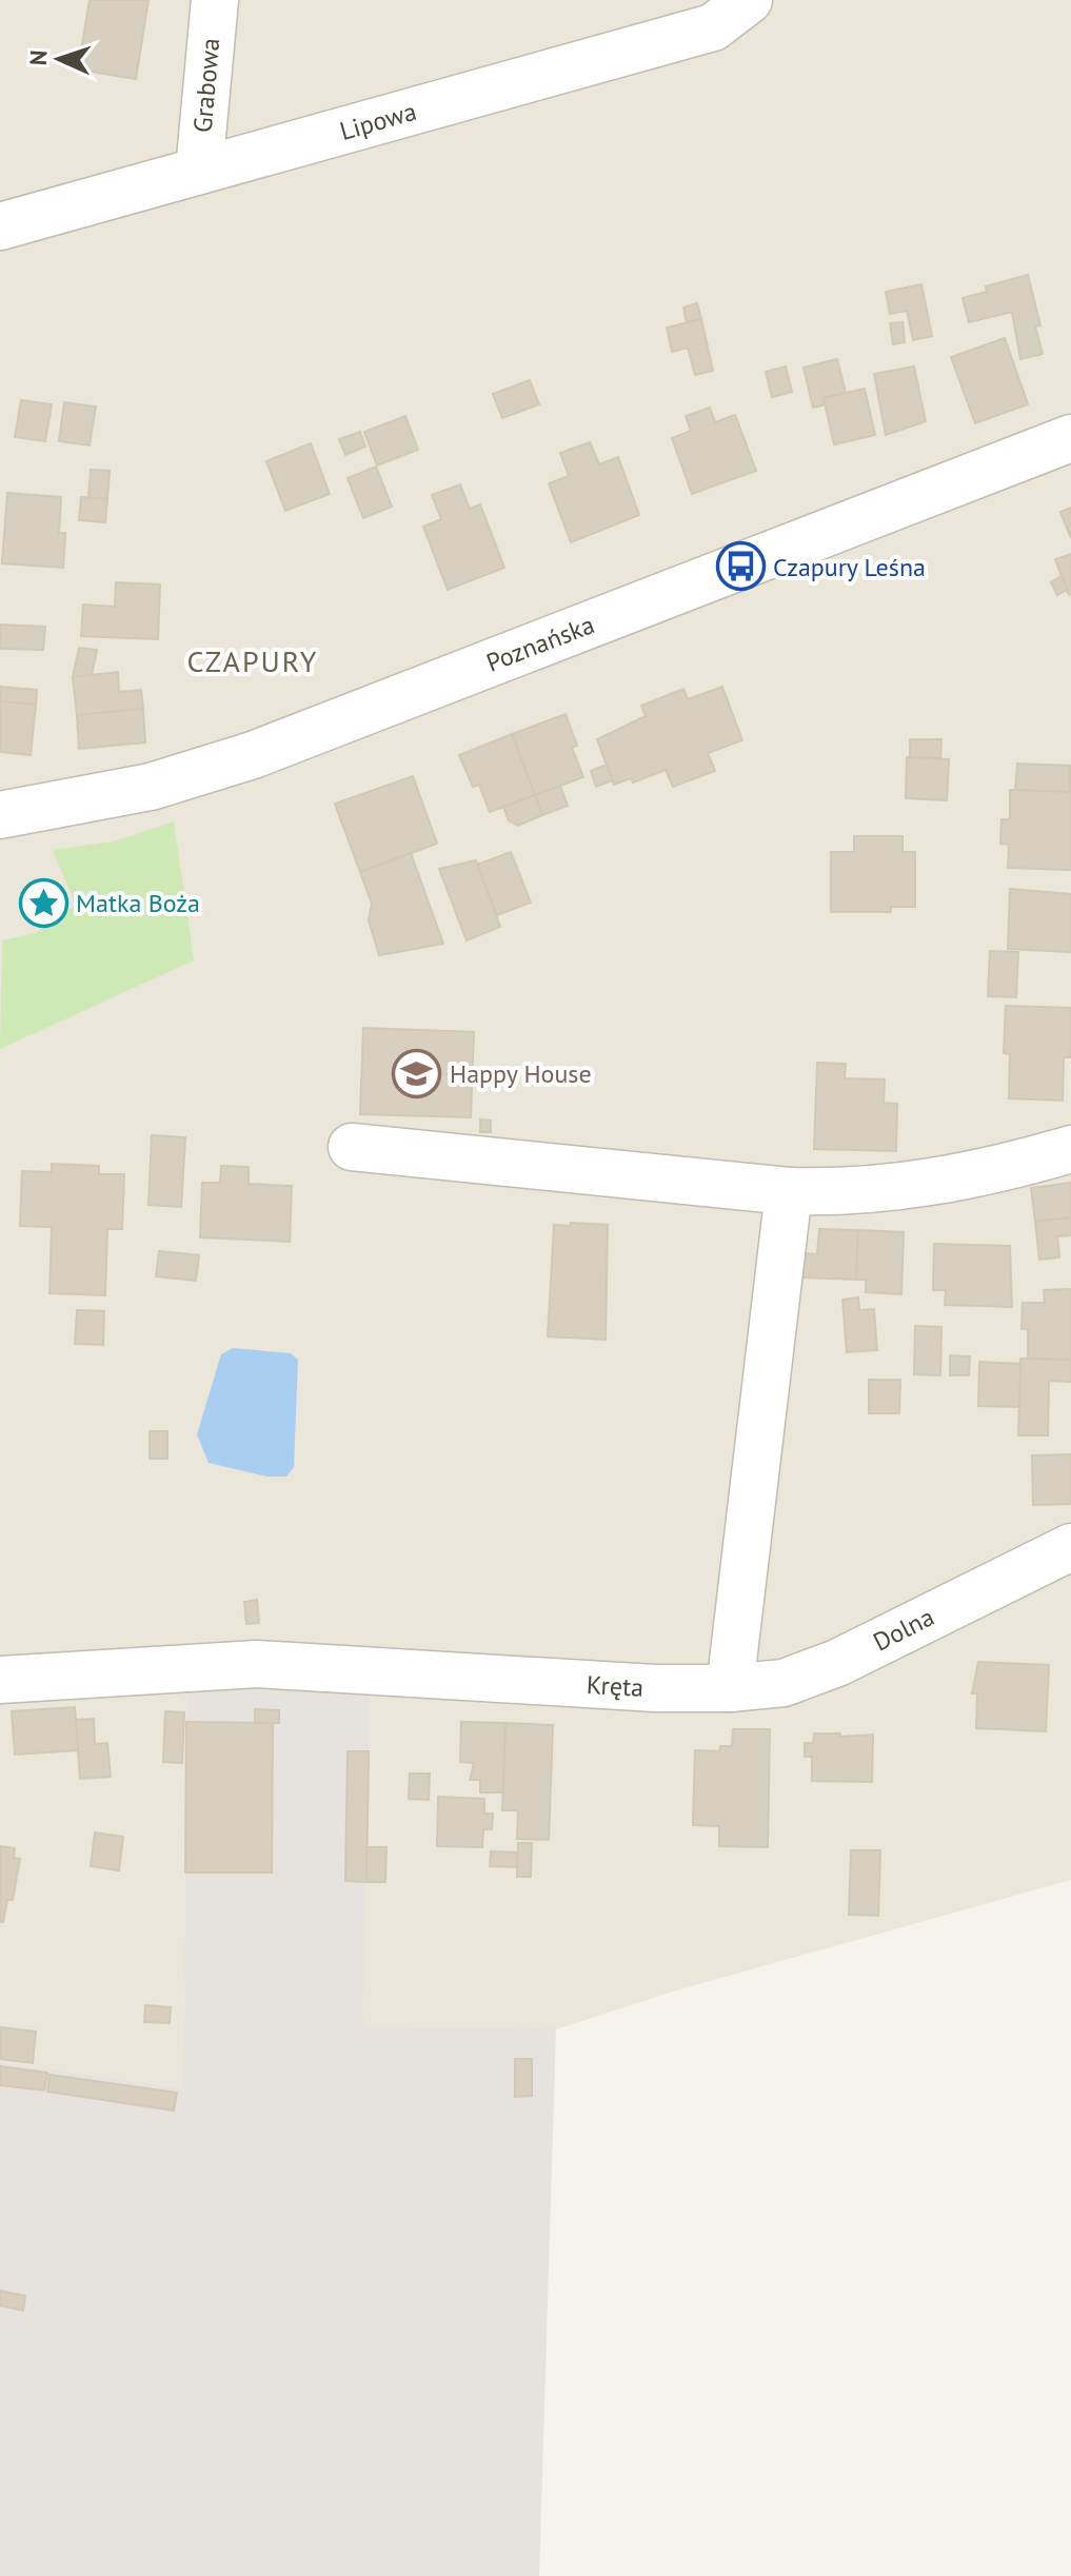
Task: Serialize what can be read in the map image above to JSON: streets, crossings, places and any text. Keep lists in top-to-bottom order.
{
  "streets": {
    "street": [
      "Grabowa",
      "Lipowa",
      "Poznańska",
      "Dolna",
      "Kręta"
    ]
  },
  "crossings": [
    ["Grabowa", "Lipowa"],
    ["Dolna", "Kręta"]
  ],
  "districts": ["CZAPURY"],
  "places": {
    "bus stop": ["Czapury Leśna"],
    "place": ["Matka Boża"],
    "school or university": ["Happy House"]
  },
  "north": "left"
}
